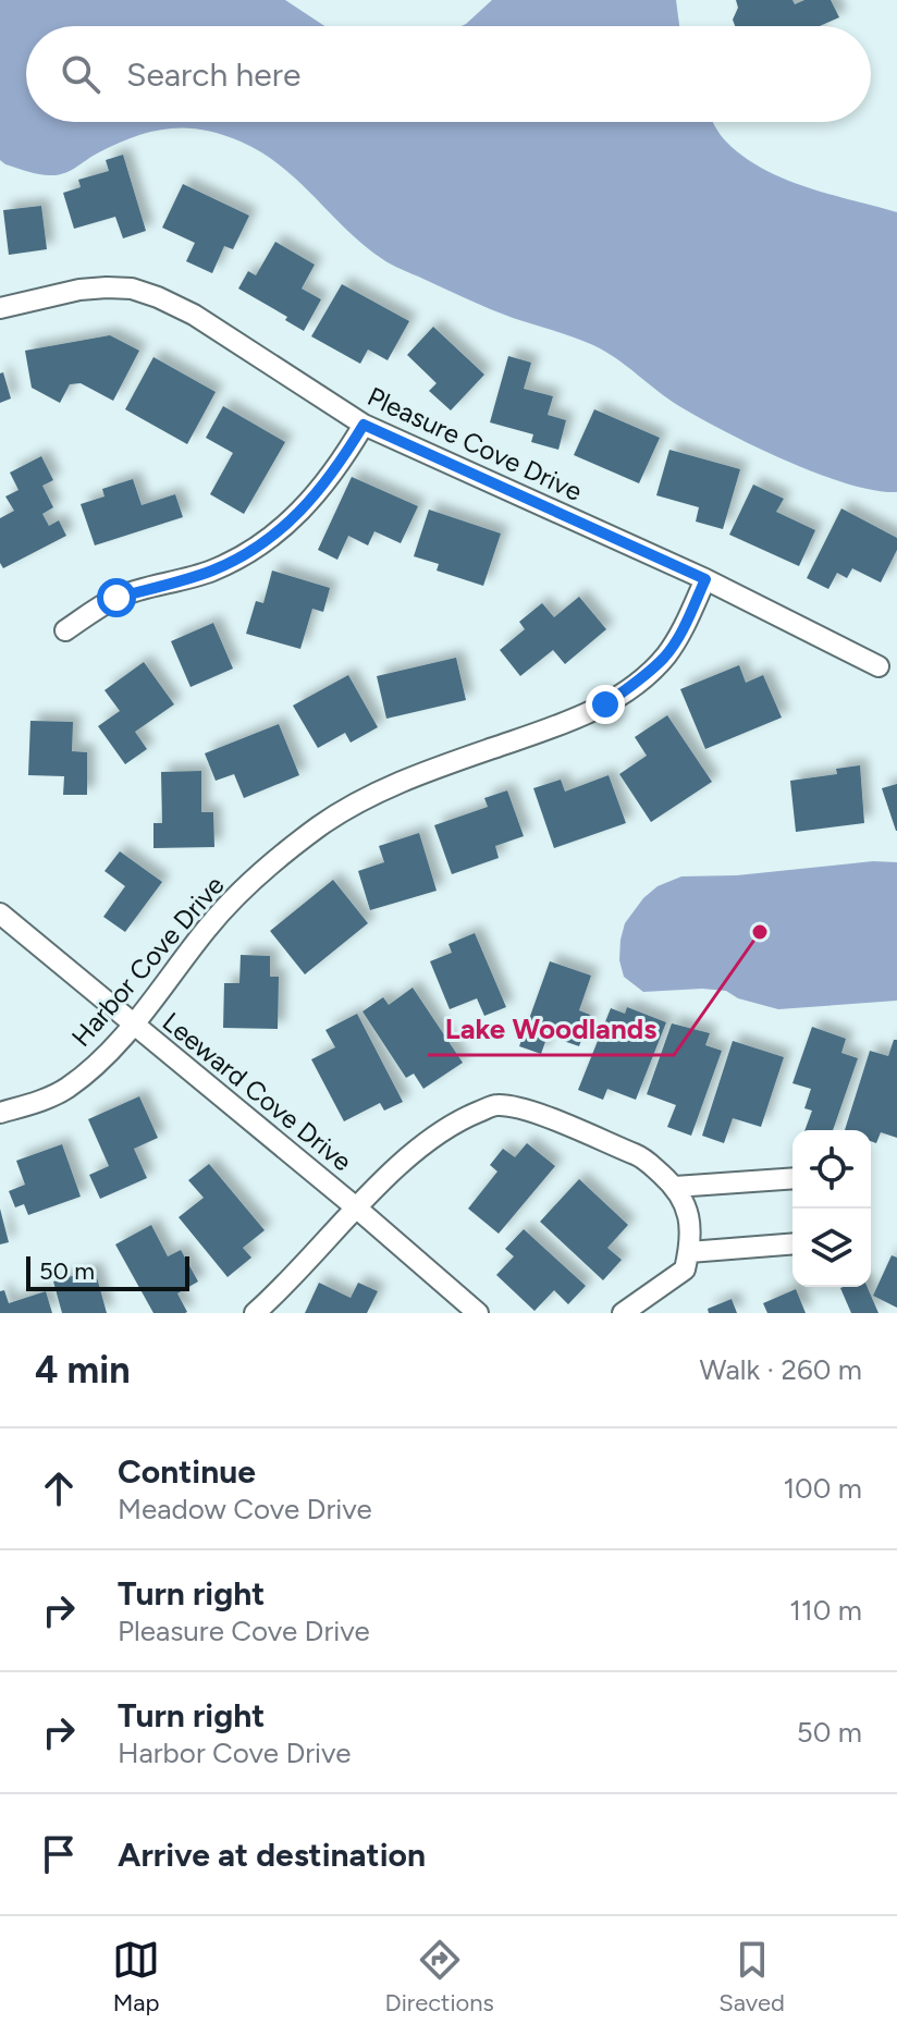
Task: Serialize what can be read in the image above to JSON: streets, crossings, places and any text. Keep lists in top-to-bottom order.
{
  "streets": {
    "street": ["Pleasure Cove Drive", "Harbor Cove Drive", "Leeward Cove Drive"]
  },
  "crossings": [
    ["Pleasure Cove Drive", "Harbor Cove Drive"],
    ["Harbor Cove Drive", "Leeward Cove Drive"]
  ],
  "places": ["Lake Woodlands"],
  "scale_bar": "50 m",
  "page": {
    "search": "Search here",
    "scale": "50 m",
    "heading": ["4 min", "Walk · 260 m"],
    "list": [
      ["Continue", "Meadow Cove Drive", "100 m"],
      ["Turn right", "Pleasure Cove Drive", "110 m"],
      ["Turn right", "Harbor Cove Drive", "50 m"],
      "Arrive at destination"
    ],
    "nav": ["Map", "Directions", "Saved"]
  }
}
